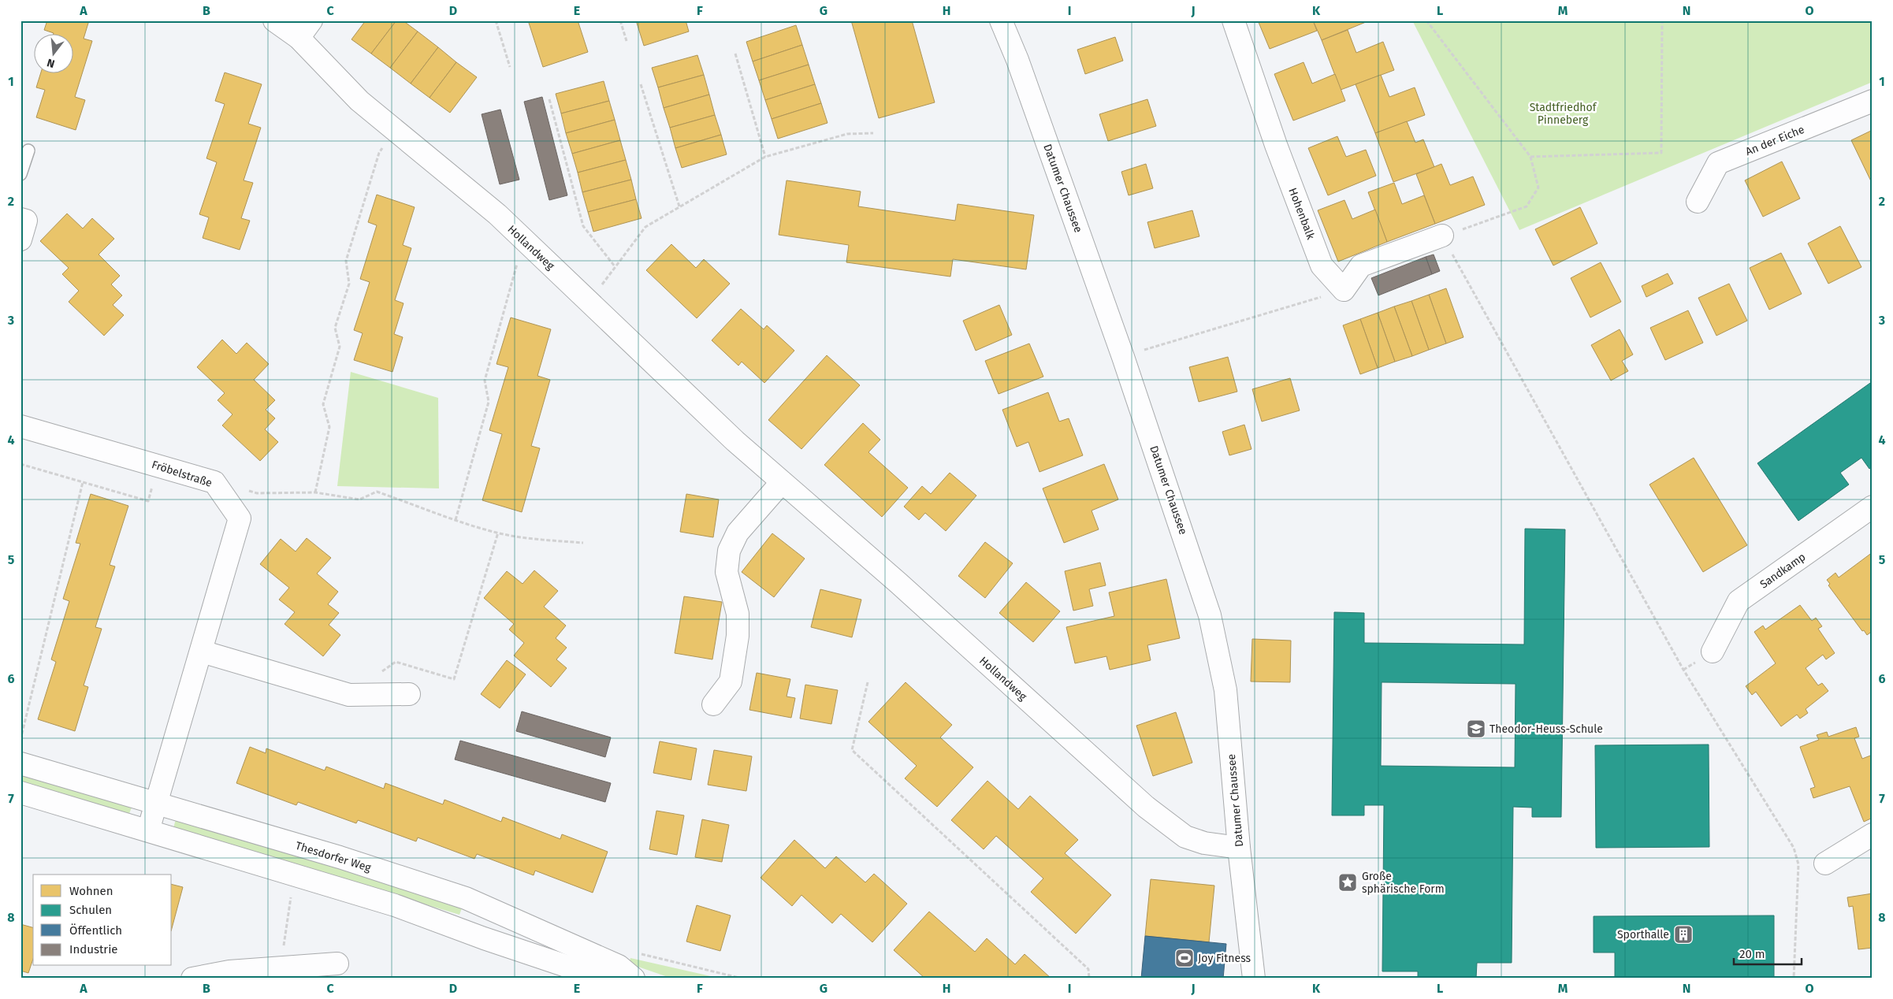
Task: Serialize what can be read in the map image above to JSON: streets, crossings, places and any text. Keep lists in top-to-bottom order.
{
  "streets": {
    "street": [
      "An der Eiche",
      "Datumer Chaussee",
      "Hohenbalk",
      "Hollandweg",
      "Fröbelstraße",
      "Sandkamp",
      "Thesdorfer Weg"
    ]
  },
  "crossings": [
    ["Datumer Chaussee", "Hollandweg"],
    ["Fröbelstraße", "Thesdorfer Weg"]
  ],
  "parks": ["Stadtfriedhof Pinneberg"],
  "places": {
    "school or university": ["Theodor-Heuss-Schule"],
    "place": ["Große sphärische Form"],
    "building": ["Sporthalle"],
    "sports": ["Joy Fitness"]
  },
  "legend": [
    "Wohnen",
    "Schulen",
    "Öffentlich",
    "Industrie"
  ],
  "scale_bar": "20 m",
  "north": "bottom",
  "grid": {
    "columns": [
      "A",
      "B",
      "C",
      "D",
      "E",
      "F",
      "G",
      "H",
      "I",
      "J",
      "K",
      "L",
      "M",
      "N",
      "O"
    ],
    "rows": [
      "1",
      "2",
      "3",
      "4",
      "5",
      "6",
      "7",
      "8"
    ]
  }
}
